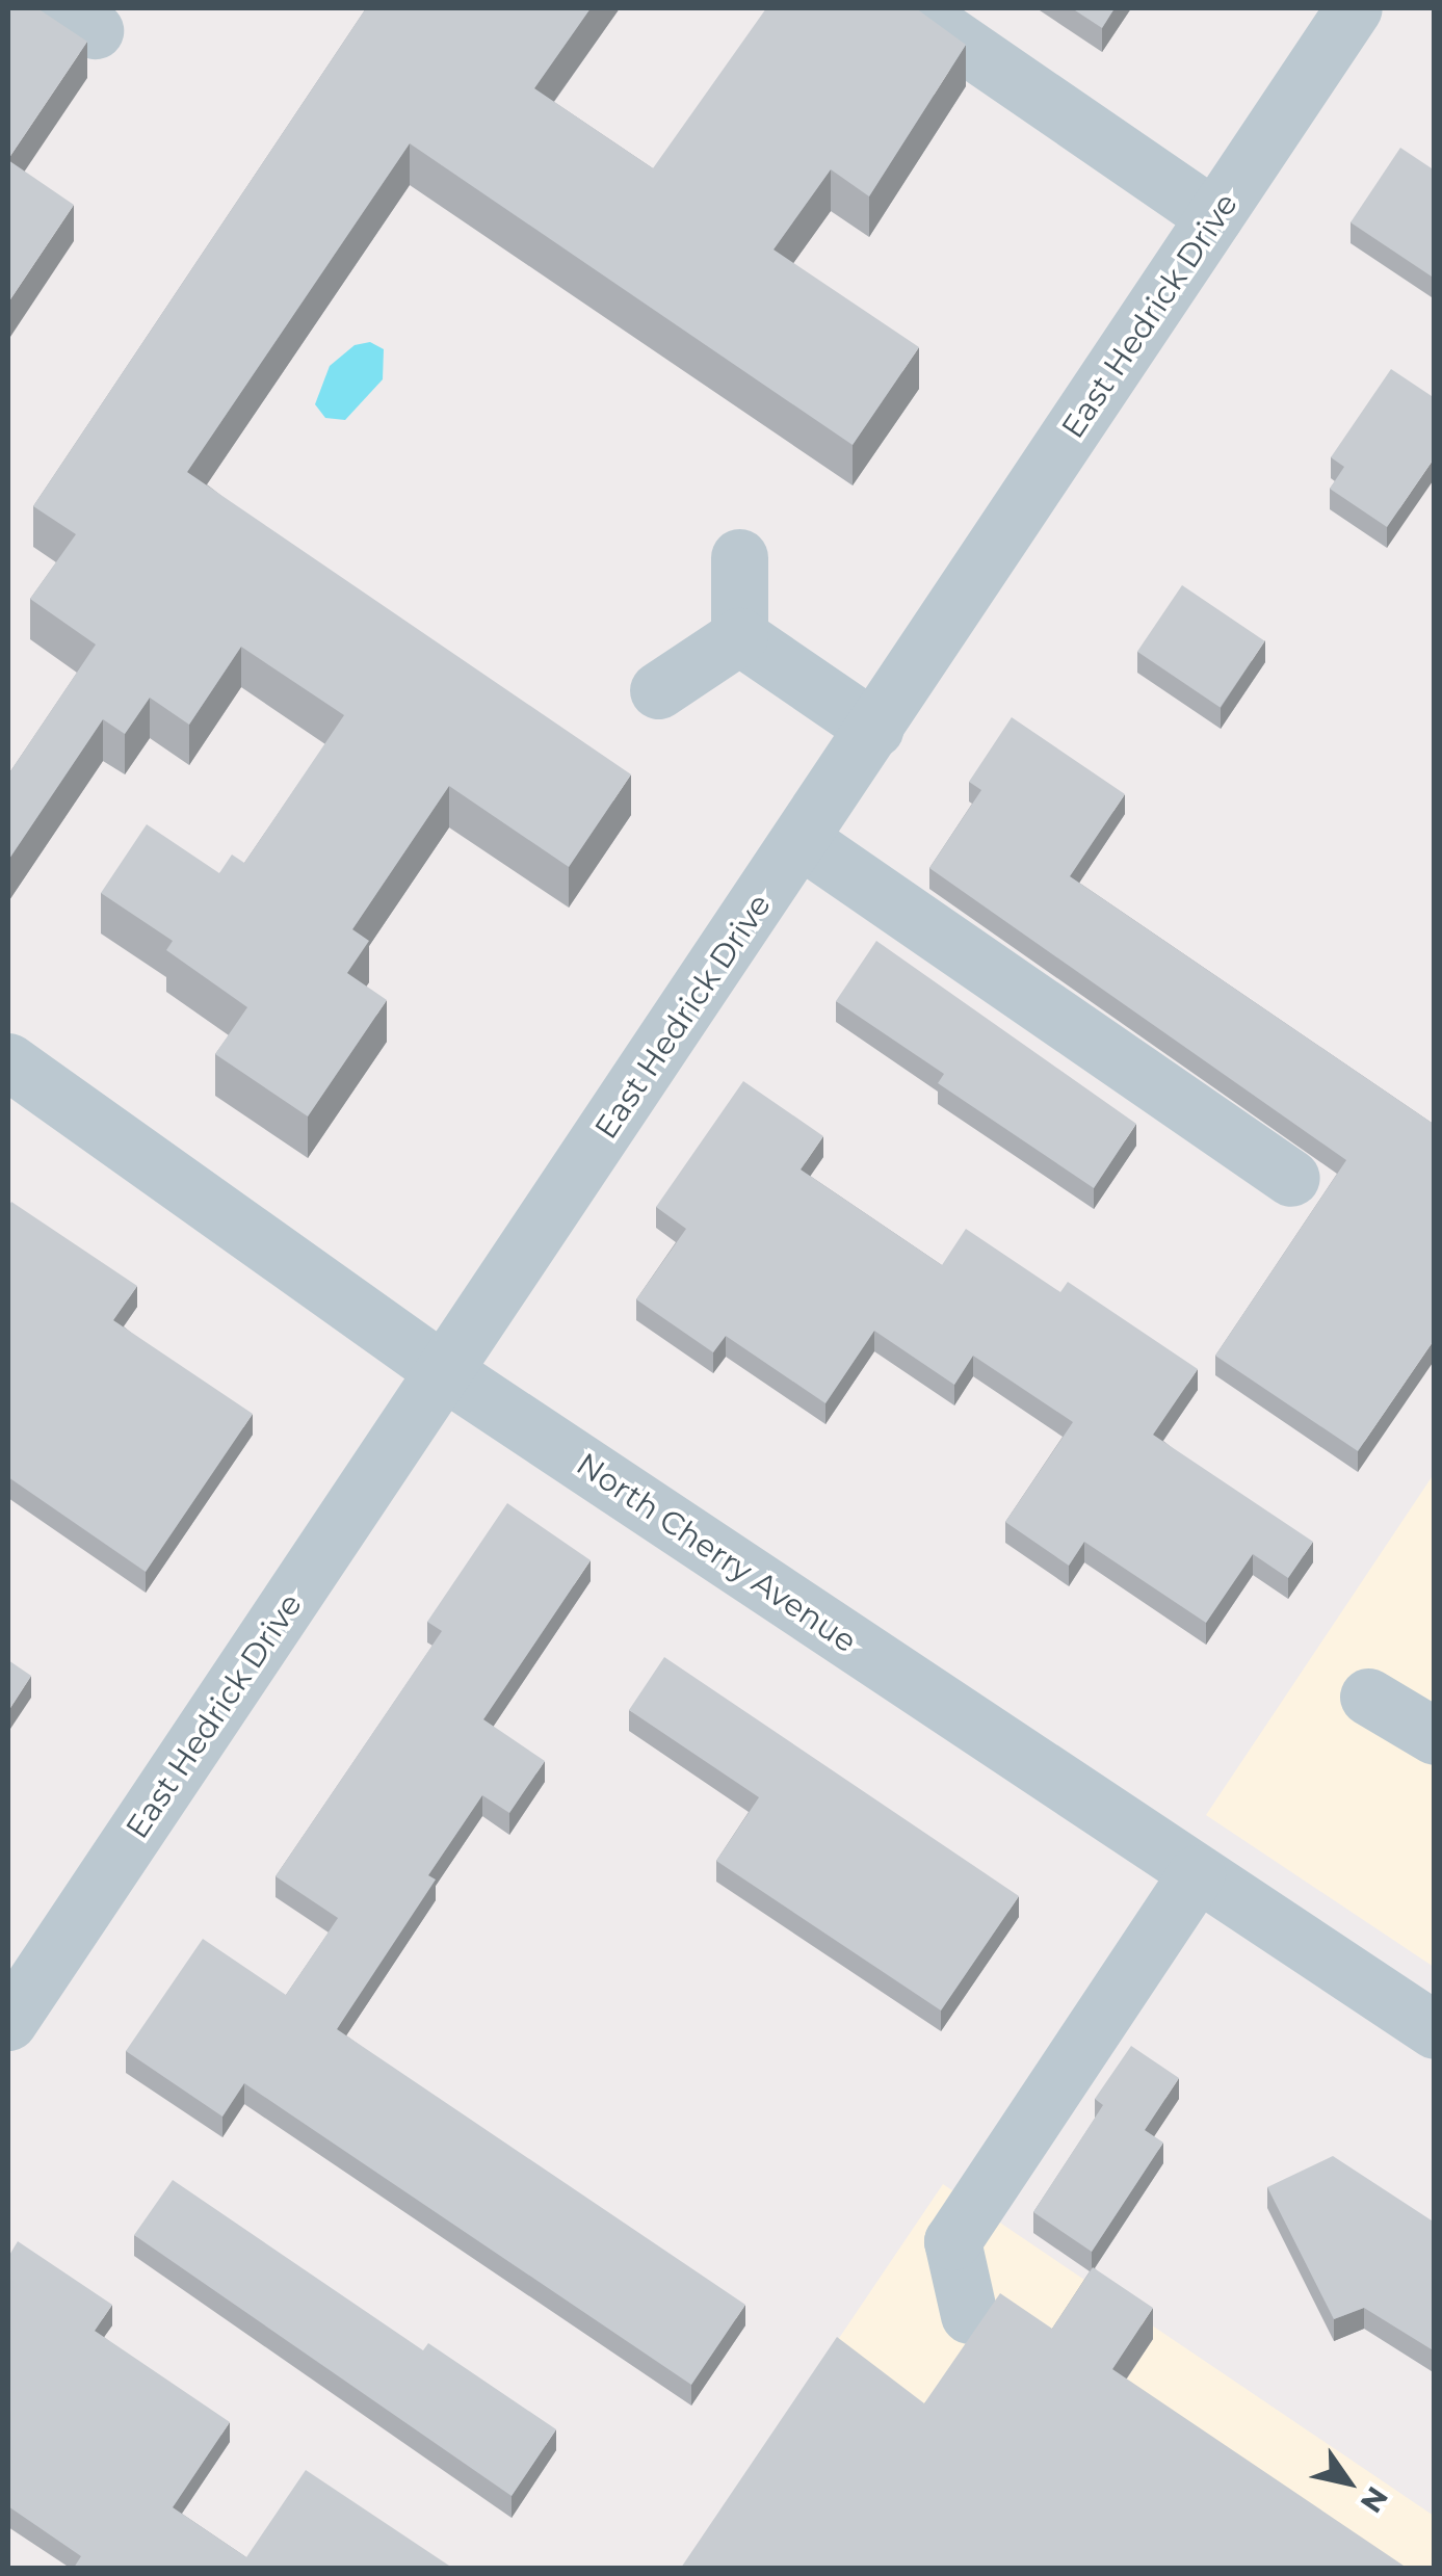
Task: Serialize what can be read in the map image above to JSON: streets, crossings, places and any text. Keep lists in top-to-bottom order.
{
  "streets": {
    "street": ["East Hedrick Drive", "North Cherry Avenue"]
  },
  "crossings": [
    ["East Hedrick Drive", "North Cherry Avenue"]
  ],
  "north": "bottom right"
}
